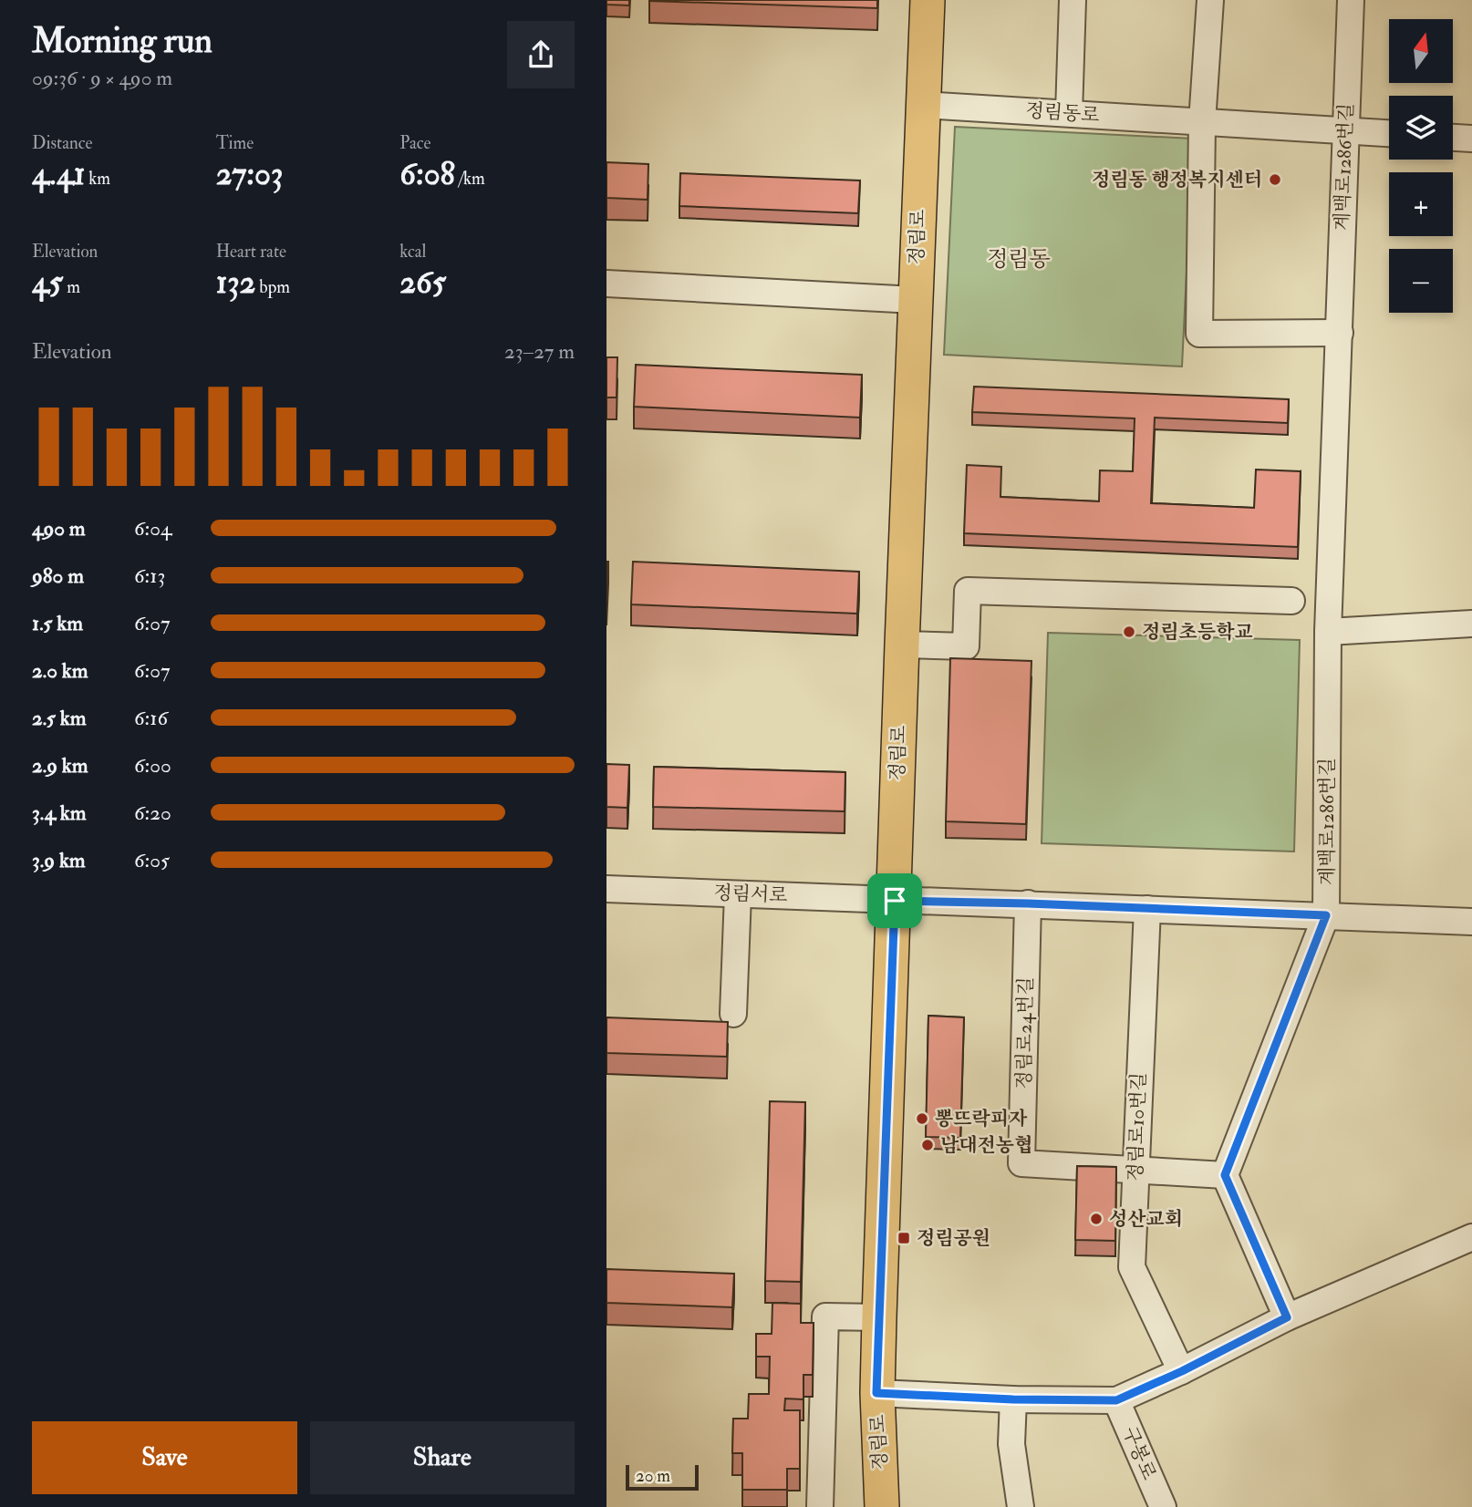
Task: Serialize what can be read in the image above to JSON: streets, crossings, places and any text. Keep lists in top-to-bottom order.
{
  "streets": {
    "main road": ["정림로"],
    "street": [
      "정림동로",
      "계백로1286번길",
      "정림서로",
      "정림로24번길",
      "정림로10번길",
      "구봉로"
    ]
  },
  "crossings": [
    ["정림동로", "계백로1286번길"],
    ["정림동로", "정림로"],
    ["정림로", "정림서로"],
    ["정림로24번길", "정림로10번길"]
  ],
  "districts": ["정림동"],
  "places": {
    "other": [
      "정림동 행정복지센터",
      "정림초등학교",
      "뽕뜨락피자",
      "남대전농협",
      "성산교회"
    ],
    "transit": ["정림공원"]
  },
  "scale_bar": "20 m",
  "north": "top",
  "page": {
    "heading": ["Morning run", "09:36 · 9 × 490 m"],
    "map_buttons": ["+", "−"],
    "stats": [
      ["Distance", "4.41 km"],
      ["Time", "27:03"],
      ["Pace", "6:08 /km"],
      ["Elevation", "45 m"],
      ["Heart rate", "132 bpm"],
      ["kcal", "265"]
    ],
    "chart": ["Elevation", "23–27 m"],
    "list": [
      {
        "name": "490 m",
        "note": "6:04"
      },
      {
        "name": "980 m",
        "note": "6:13"
      },
      {
        "name": "1.5 km",
        "note": "6:07"
      },
      {
        "name": "2.0 km",
        "note": "6:07"
      },
      {
        "name": "2.5 km",
        "note": "6:16"
      },
      {
        "name": "2.9 km",
        "note": "6:00"
      },
      {
        "name": "3.4 km",
        "note": "6:20"
      },
      {
        "name": "3.9 km",
        "note": "6:05"
      }
    ],
    "buttons": ["Save", "Share"],
    "scale": "20 m"
  }
}
